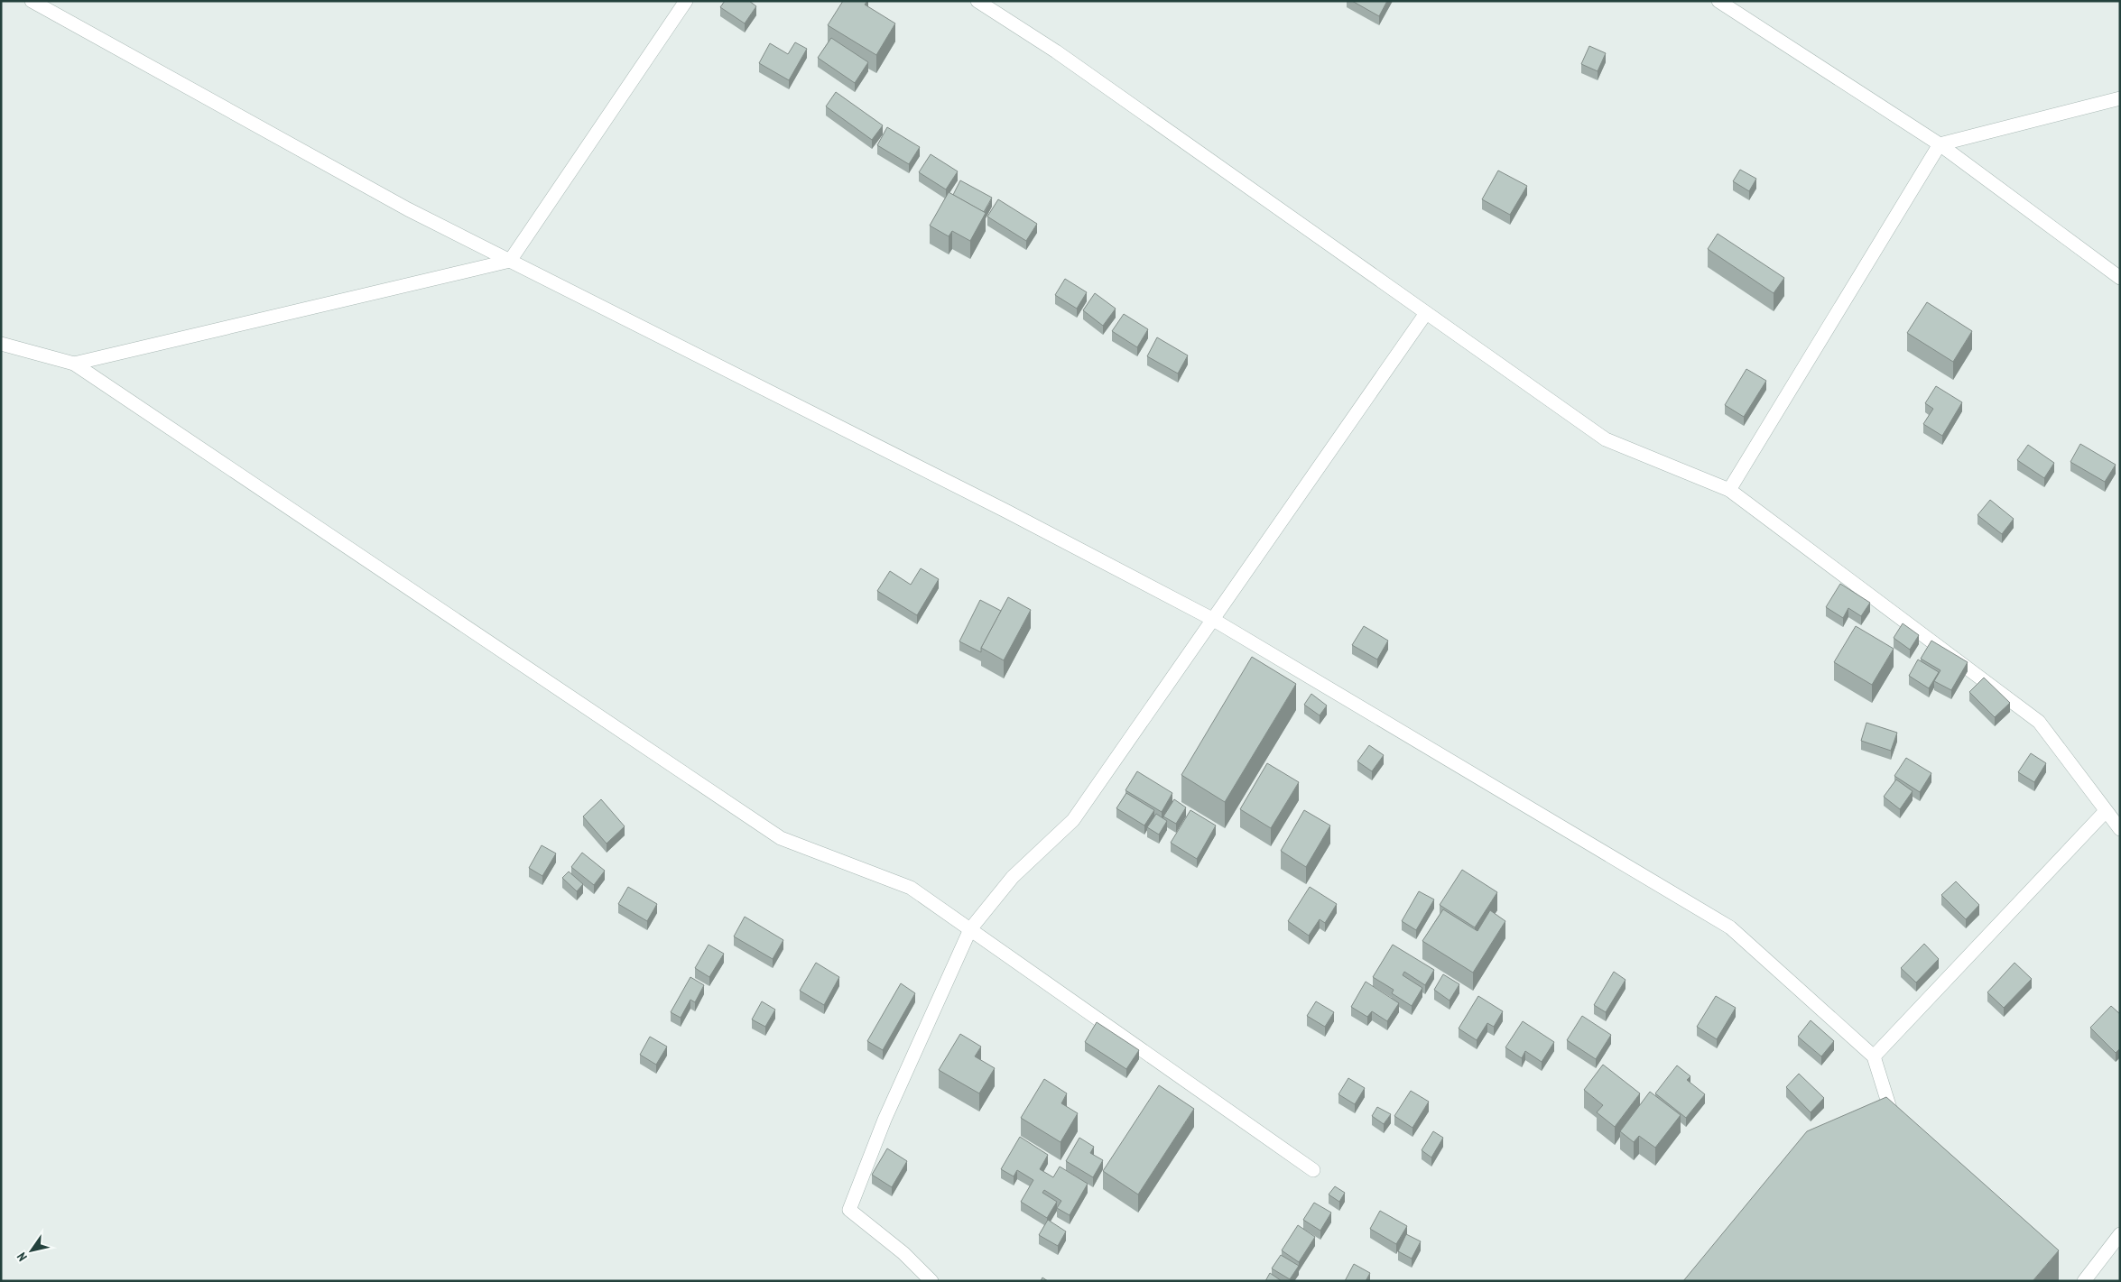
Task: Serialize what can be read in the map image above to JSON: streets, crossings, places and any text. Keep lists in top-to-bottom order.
{
  "north": "bottom left"
}
